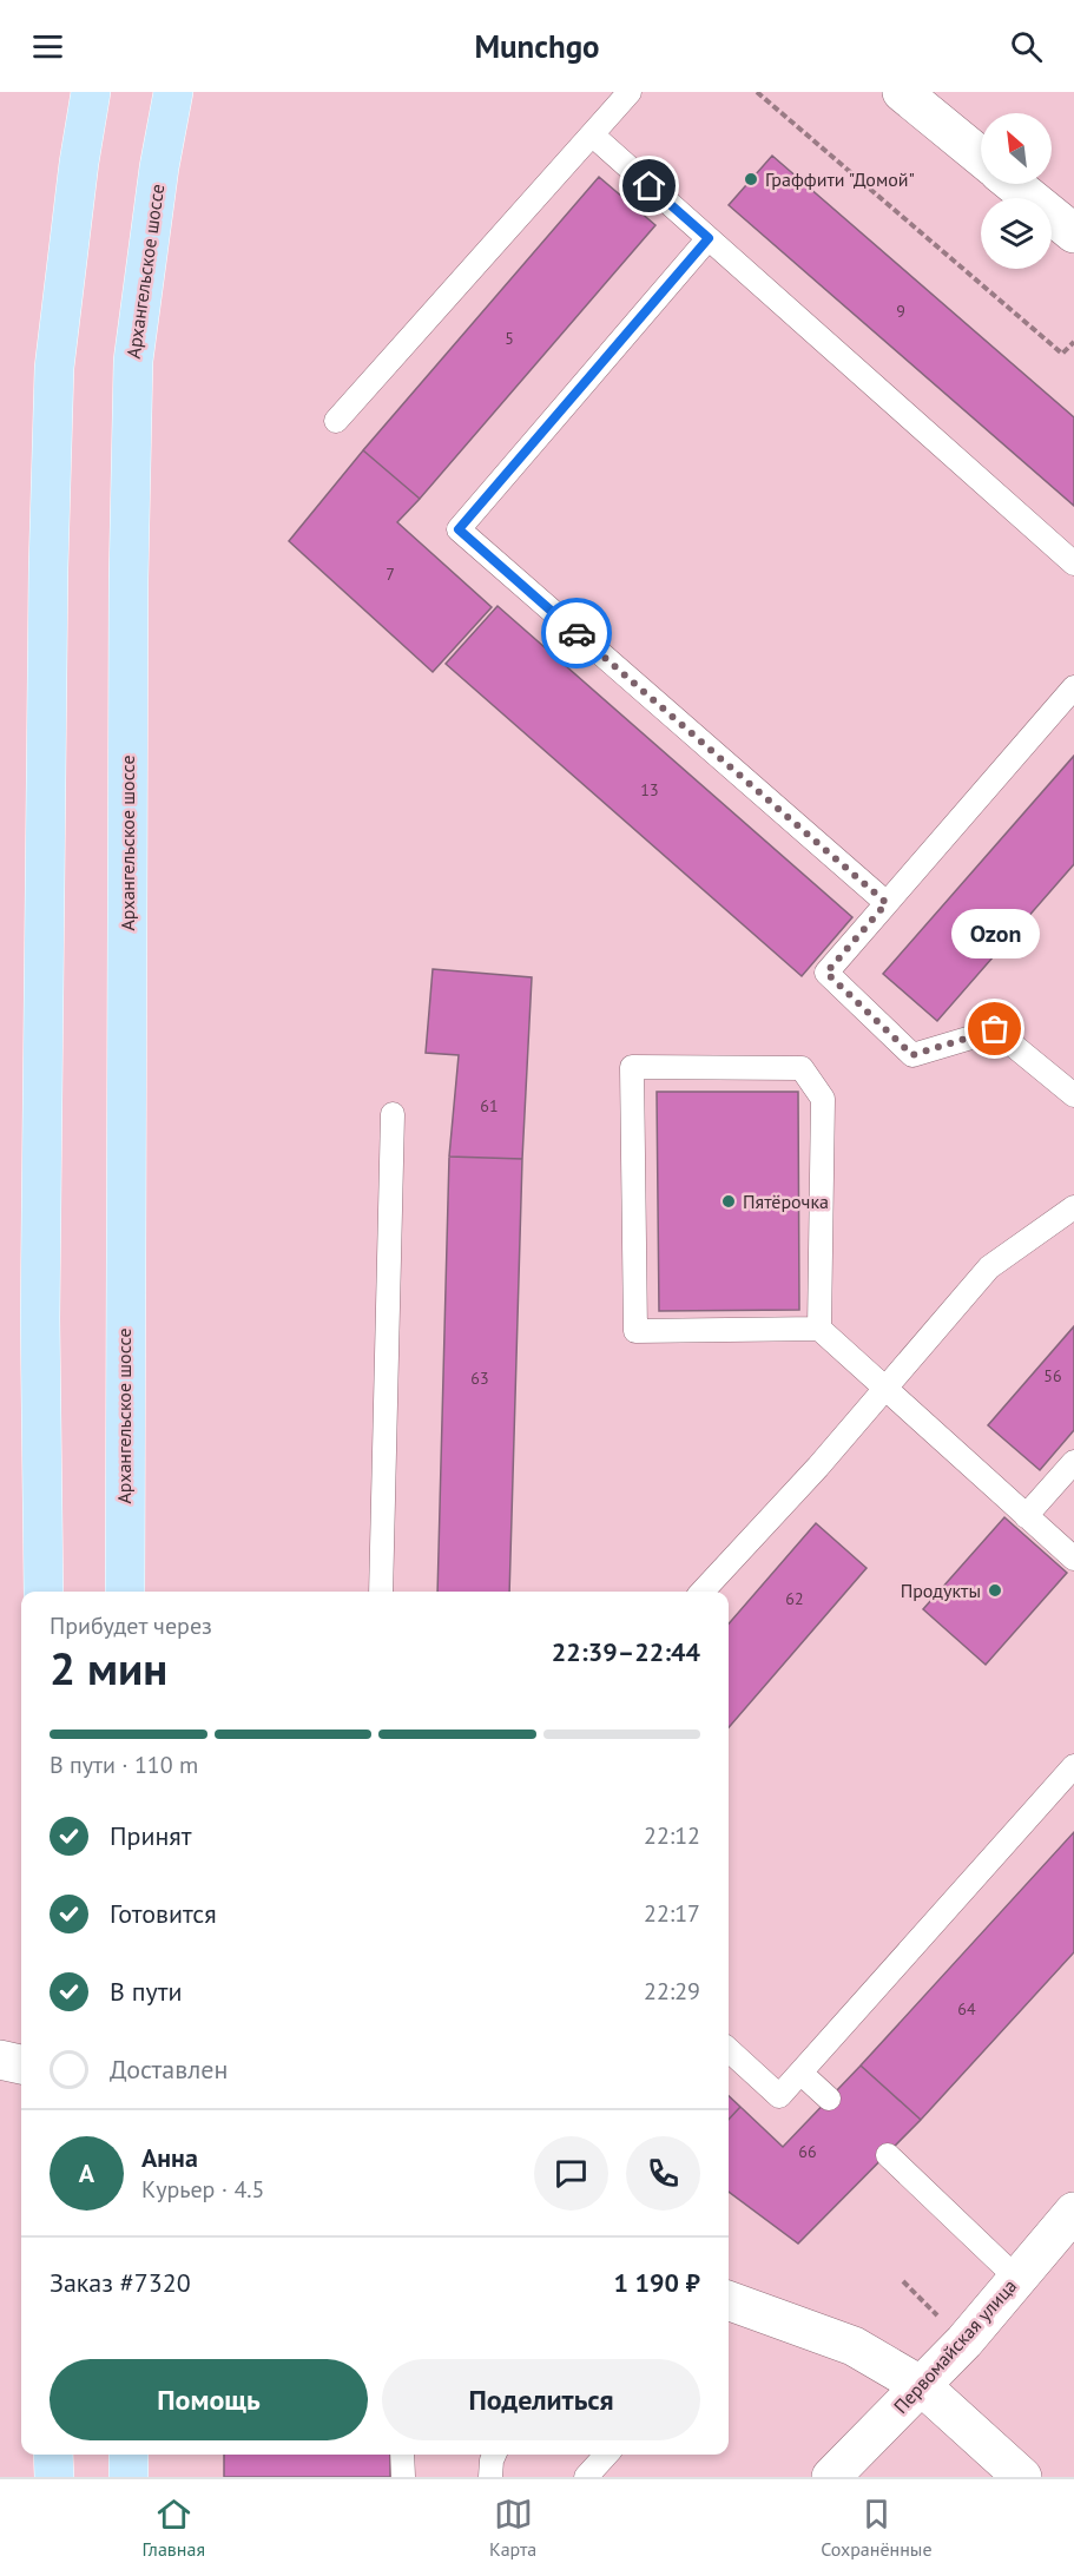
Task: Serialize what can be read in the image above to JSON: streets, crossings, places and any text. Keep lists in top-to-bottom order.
{
  "streets": {
    "main road": ["Архангельское шоссе"],
    "street": ["Первомайская улица"]
  },
  "places": [
    "Граффити \"Домой\"",
    "Ozon",
    "Пятёрочка",
    "Продукты"
  ],
  "house_numbers": [
    "9",
    "5",
    "7",
    "13",
    "61",
    "56",
    "63",
    "62",
    "64",
    "66"
  ],
  "north": "top left",
  "page": {
    "header": "Munchgo",
    "bubble": "Ozon",
    "heading": ["2 мин", "Прибудет через", "22:39–22:44"],
    "panel": [
      "Анна",
      "Курьер · 4.5",
      "Заказ #7320",
      "1 190 ₽"
    ],
    "bar": "В пути · 110 m",
    "list": [
      ["Принят", "22:12"],
      ["Готовится", "22:17"],
      ["В пути", "22:29"],
      "Доставлен"
    ],
    "round": "А",
    "buttons": ["Помощь", "Поделиться"],
    "tabs": ["Главная", "Карта", "Сохранённые"]
  }
}
